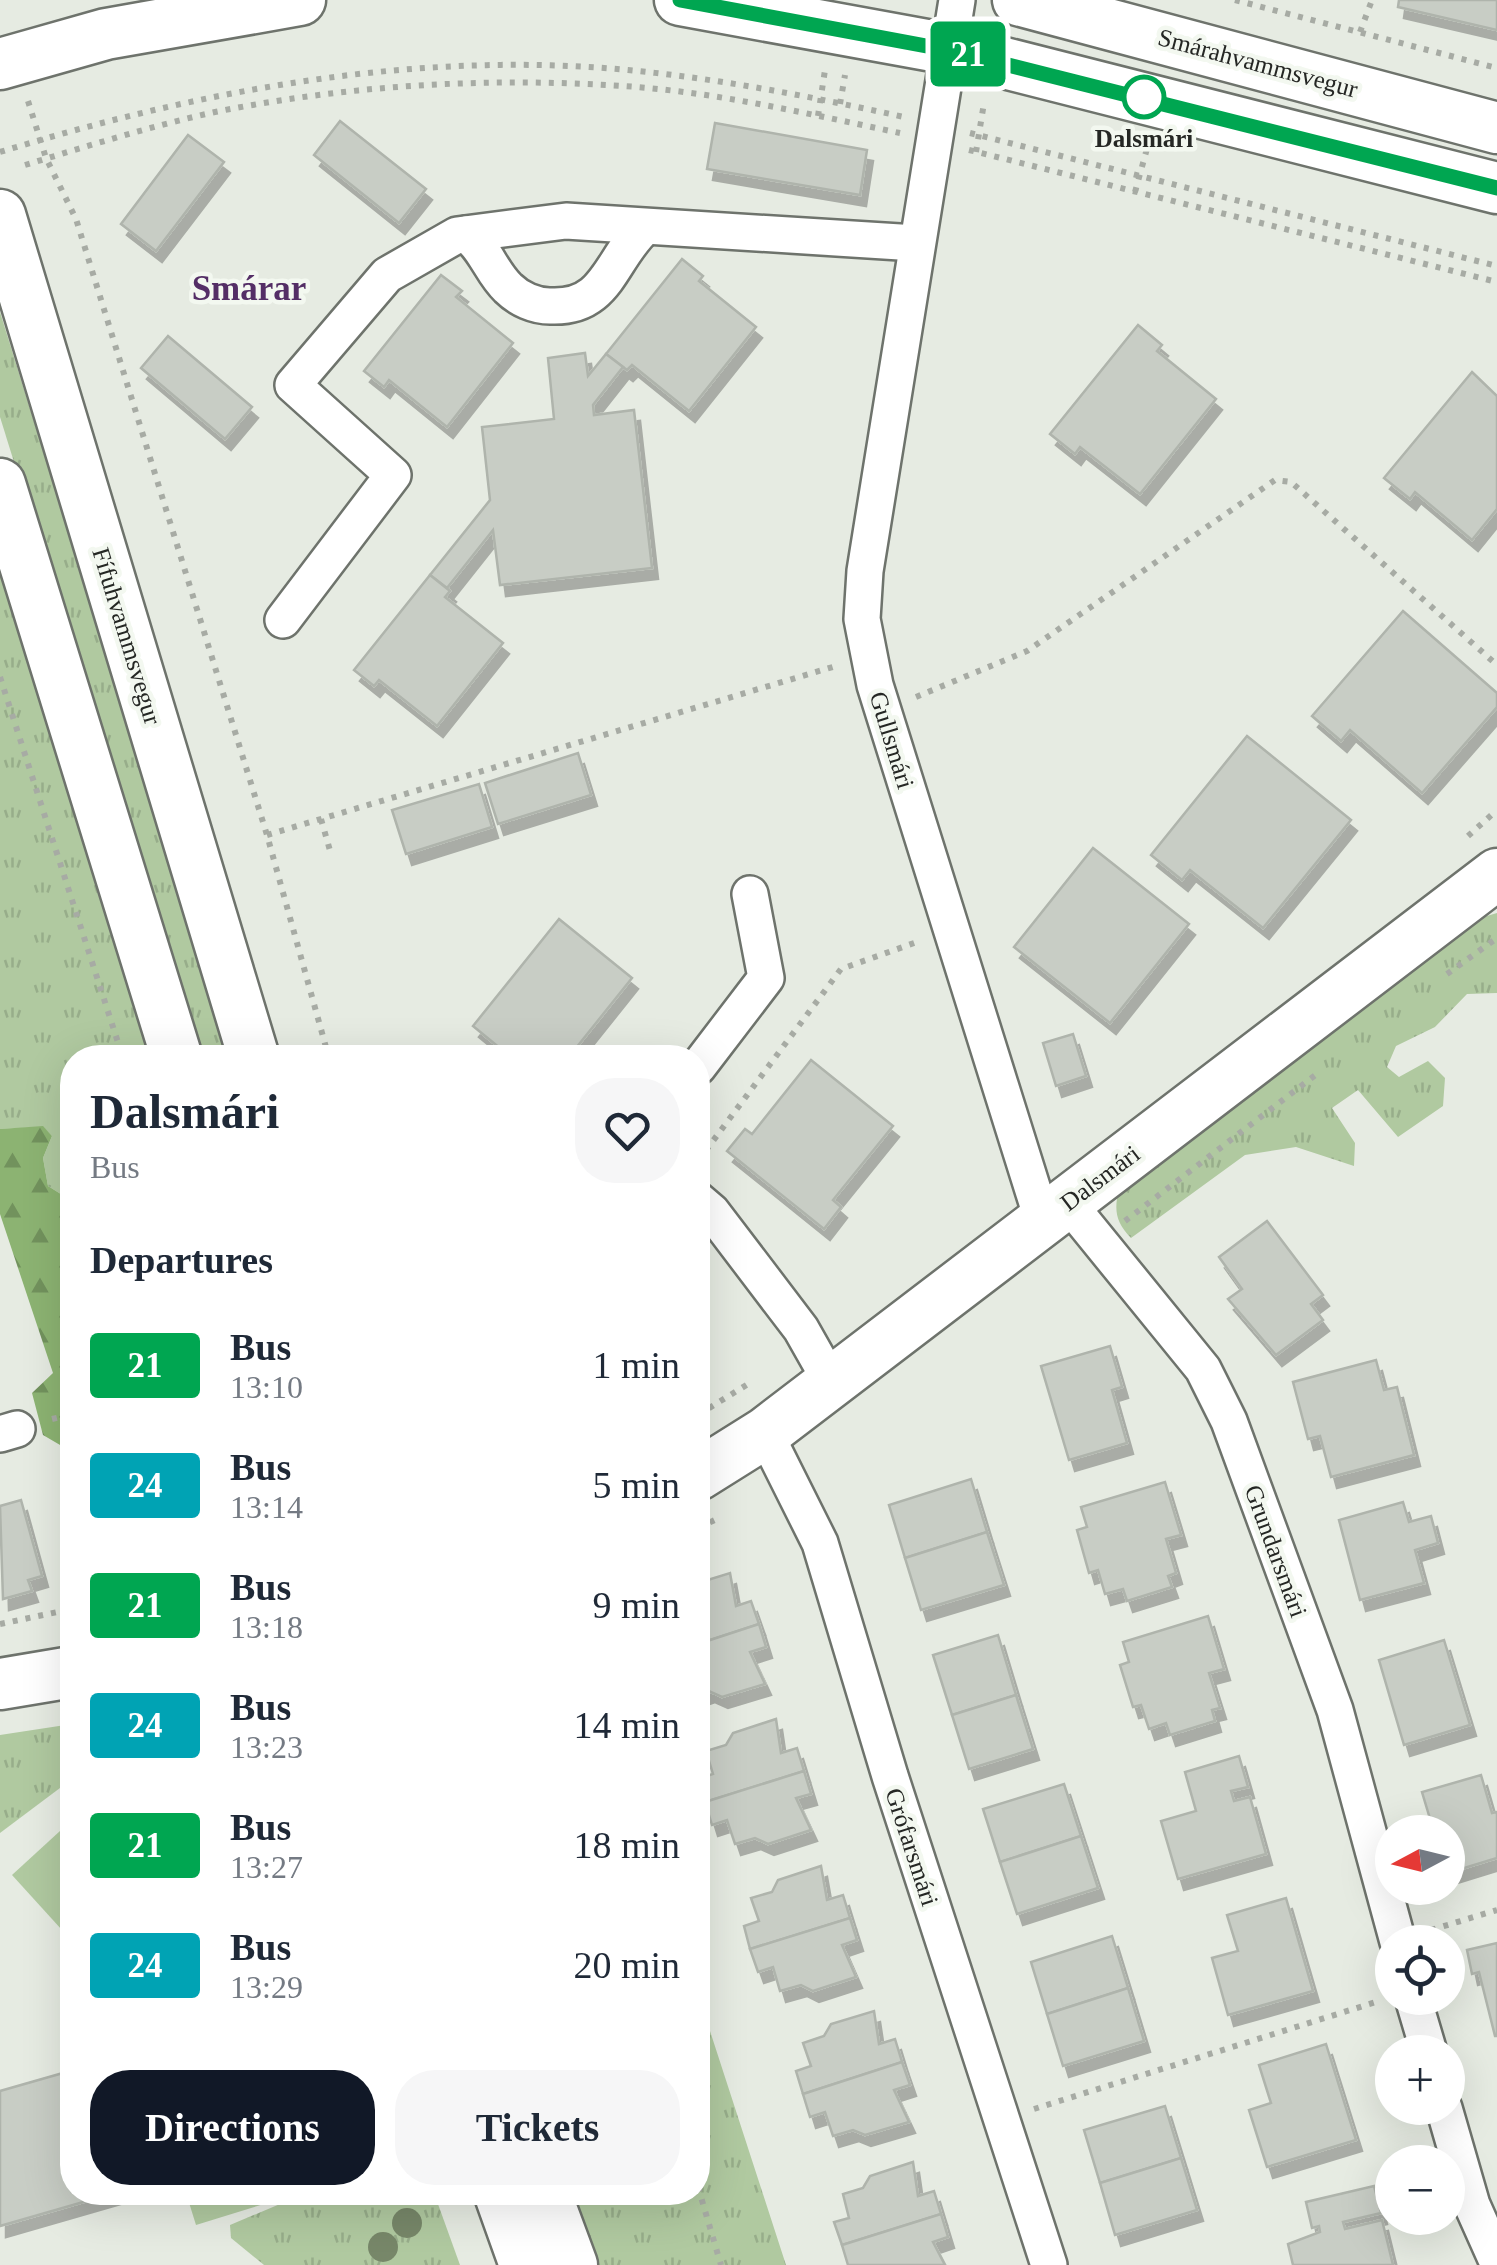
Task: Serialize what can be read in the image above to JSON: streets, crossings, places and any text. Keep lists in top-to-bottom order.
{
  "streets": {
    "main road": ["Smárahvammsvegur", "Fífuhvammsvegur", "Dalsmári"],
    "street": ["Gullsmári", "Grundarsmári", "Grófarsmári"]
  },
  "crossings": [
    ["Gullsmári", "Dalsmári"],
    ["Gullsmári", "Grundarsmári"],
    ["Dalsmári", "Grundarsmári"],
    ["Dalsmári", "Grófarsmári"]
  ],
  "districts": ["Smárar"],
  "places": ["Dalsmári"],
  "lines": ["bus line 21"],
  "north": "left",
  "page": {
    "on_map": "21",
    "heading": [
      ["Dalsmári", "Bus"],
      "Departures"
    ],
    "list": [
      {
        "mark": "21",
        "name": "Bus",
        "note": "13:10",
        "value": "1 min"
      },
      {
        "mark": "24",
        "name": "Bus",
        "note": "13:14",
        "value": "5 min"
      },
      {
        "mark": "21",
        "name": "Bus",
        "note": "13:18",
        "value": "9 min"
      },
      {
        "mark": "24",
        "name": "Bus",
        "note": "13:23",
        "value": "14 min"
      },
      {
        "mark": "21",
        "name": "Bus",
        "note": "13:27",
        "value": "18 min"
      },
      {
        "mark": "24",
        "name": "Bus",
        "note": "13:29",
        "value": "20 min"
      }
    ],
    "map_buttons": ["+", "−"],
    "buttons": ["Directions", "Tickets"]
  }
}
